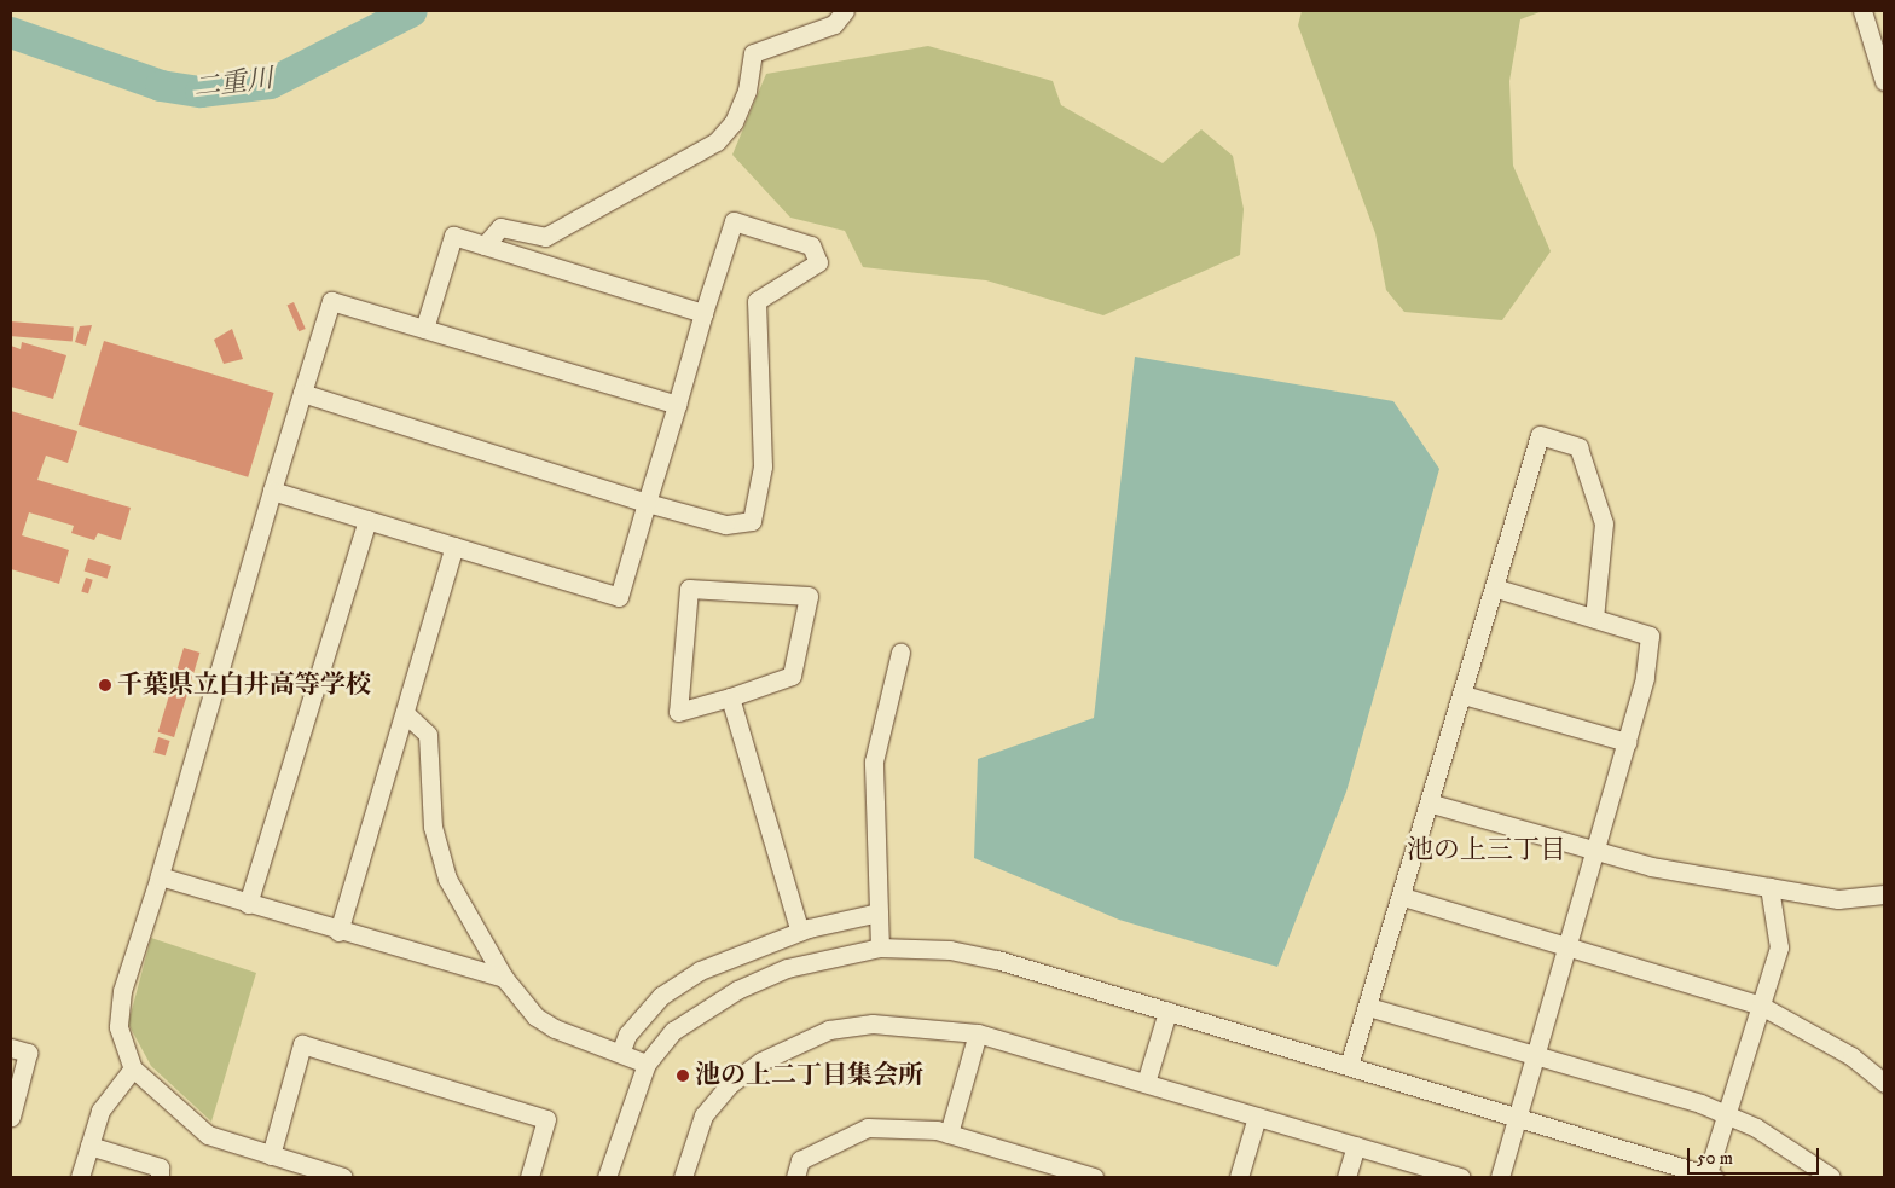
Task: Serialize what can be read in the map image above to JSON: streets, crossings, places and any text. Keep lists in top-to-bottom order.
{
  "districts": ["池の上三丁目"],
  "water": ["二重川"],
  "places": ["千葉県立白井高等学校", "池の上二丁目集会所"],
  "scale_bar": "50 m"
}
